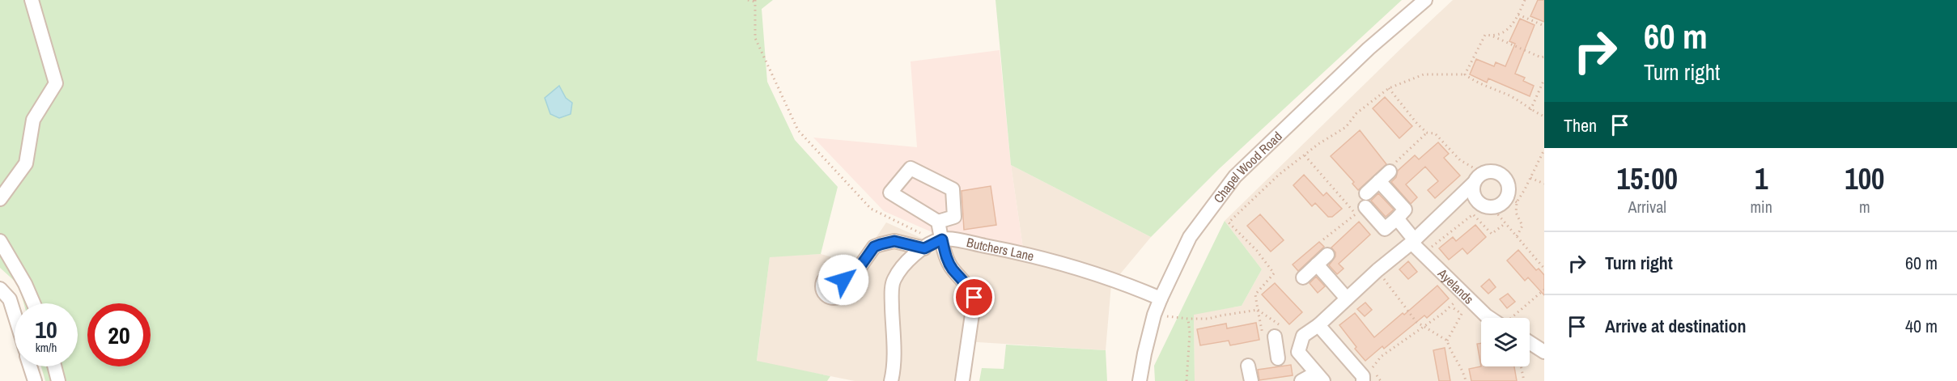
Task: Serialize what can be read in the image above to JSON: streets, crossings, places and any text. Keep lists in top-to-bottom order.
{
  "streets": {
    "street": ["Chapel Wood Road", "Butchers Lane", "Ayelands"]
  },
  "crossings": [
    ["Chapel Wood Road", "Butchers Lane"]
  ],
  "page": {
    "turn": ["60 m", "Turn right"],
    "then": "Then",
    "eta": [
      "15:00",
      "Arrival",
      "1",
      "min",
      "100",
      "m"
    ],
    "list": [
      {
        "name": "Turn right",
        "value": "60 m"
      },
      {
        "name": "Arrive at destination",
        "value": "40 m"
      }
    ],
    "speed": "10 km/h",
    "limit": "20"
  }
}
